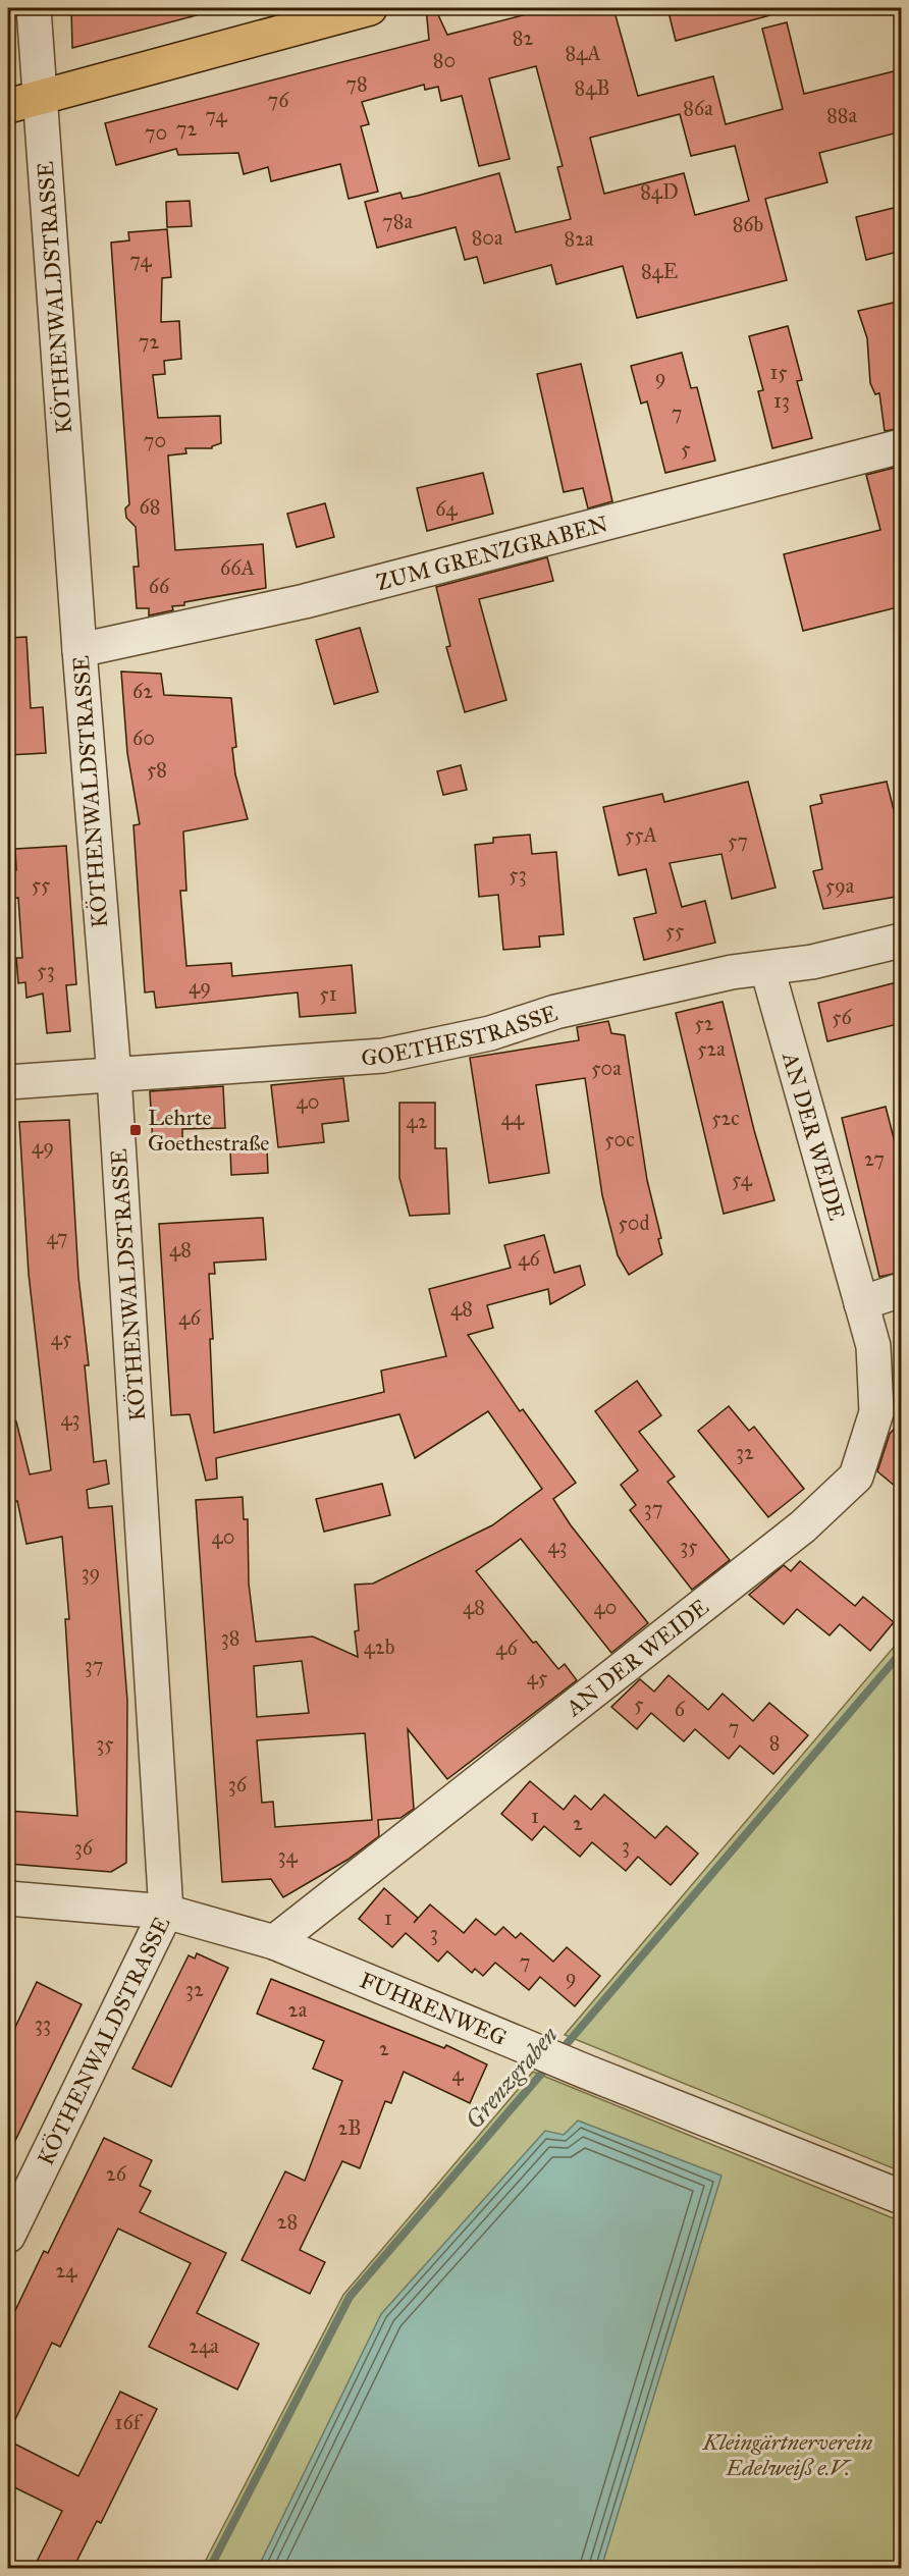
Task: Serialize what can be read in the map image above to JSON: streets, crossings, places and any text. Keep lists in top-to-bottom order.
{
  "streets": {
    "street": [
      "KÖTHENWALDSTRASSE",
      "ZUM GRENZGRABEN",
      "GOETHESTRASSE",
      "AN DER WEIDE",
      "FUHRENWEG"
    ]
  },
  "crossings": [
    ["KÖTHENWALDSTRASSE", "ZUM GRENZGRABEN"],
    ["KÖTHENWALDSTRASSE", "GOETHESTRASSE"],
    ["KÖTHENWALDSTRASSE", "FUHRENWEG"],
    ["GOETHESTRASSE", "AN DER WEIDE"],
    ["AN DER WEIDE", "FUHRENWEG"]
  ],
  "water": ["Grenzgraben"],
  "parks": ["Kleingärtnerverein Edelweiß e.V."],
  "places": {
    "transit": ["Lehrte Goethestraße"]
  },
  "house_numbers": [
    "82",
    "84A",
    "80",
    "78",
    "84B",
    "76",
    "86a",
    "74",
    "88a",
    "72",
    "70",
    "84D",
    "78a",
    "86b",
    "80a",
    "82a",
    "74",
    "84E",
    "72",
    "15",
    "9",
    "13",
    "7",
    "70",
    "5",
    "68",
    "64",
    "66A",
    "66",
    "62",
    "60",
    "58",
    "55A",
    "57",
    "53",
    "55",
    "59a",
    "55",
    "53",
    "49",
    "51",
    "56",
    "52",
    "52a",
    "50a",
    "40",
    "44",
    "52c",
    "42",
    "50c",
    "49",
    "27",
    "54",
    "50d",
    "47",
    "48",
    "46",
    "48",
    "46",
    "45",
    "43",
    "32",
    "37",
    "40",
    "43",
    "35",
    "39",
    "48",
    "40",
    "38",
    "42b",
    "46",
    "37",
    "45",
    "5",
    "6",
    "7",
    "8",
    "35",
    "36",
    "1",
    "2",
    "3",
    "36",
    "34",
    "1",
    "3",
    "7",
    "9",
    "32",
    "2a",
    "33",
    "2",
    "4",
    "2B",
    "26",
    "28",
    "24",
    "24a",
    "16f"
  ]
}
